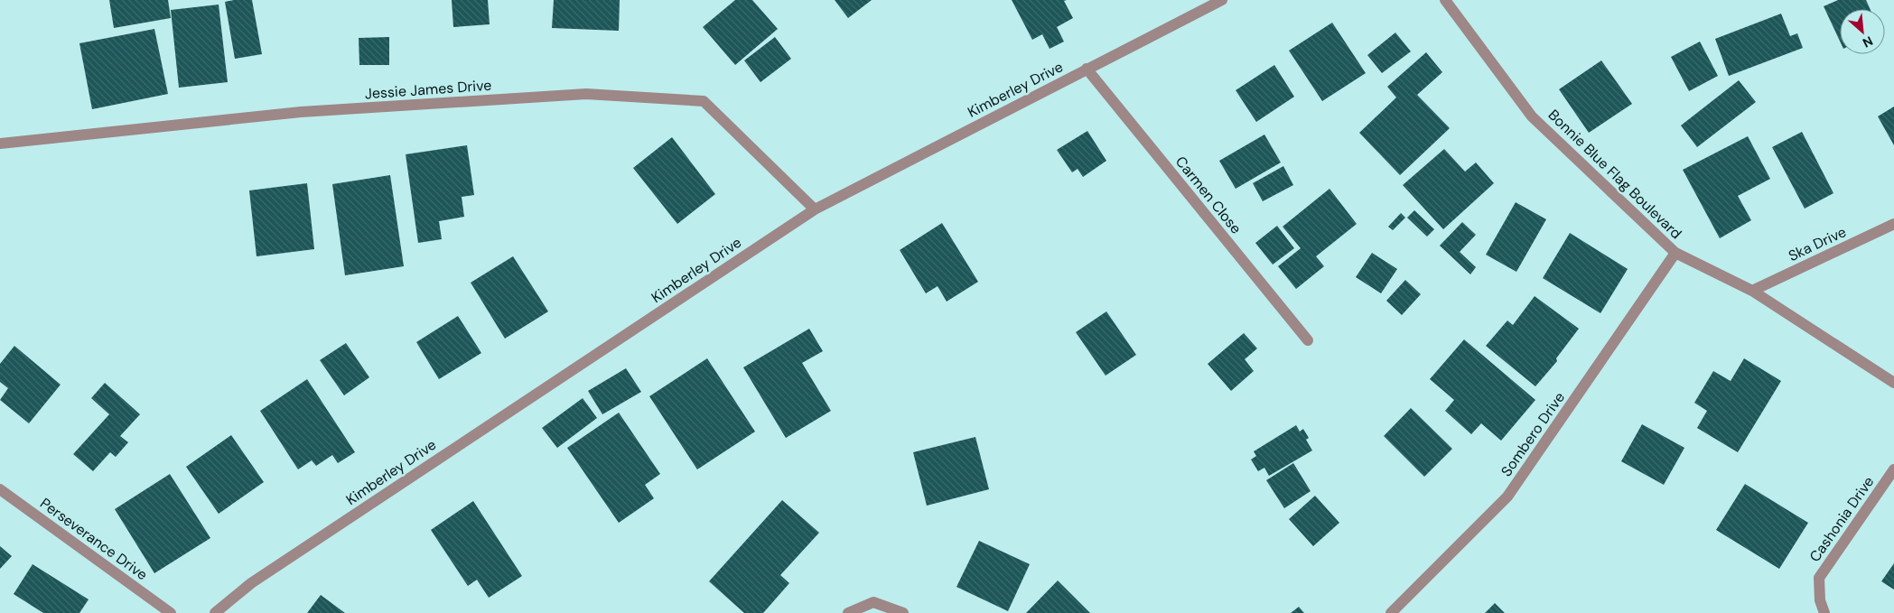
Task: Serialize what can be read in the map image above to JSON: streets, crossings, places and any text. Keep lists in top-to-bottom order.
{
  "streets": {
    "street": [
      "Jessie James Drive",
      "Kimberley Drive",
      "Bonnie Blue Flag Boulevard",
      "Carmen Close",
      "Ska Drive",
      "Sombero Drive",
      "Cashonia Drive",
      "Perseverance Drive"
    ]
  },
  "crossings": [
    ["Jessie James Drive", "Kimberley Drive"],
    ["Kimberley Drive", "Carmen Close"],
    ["Bonnie Blue Flag Boulevard", "Ska Drive"],
    ["Bonnie Blue Flag Boulevard", "Sombero Drive"]
  ],
  "north": "bottom right"
}
